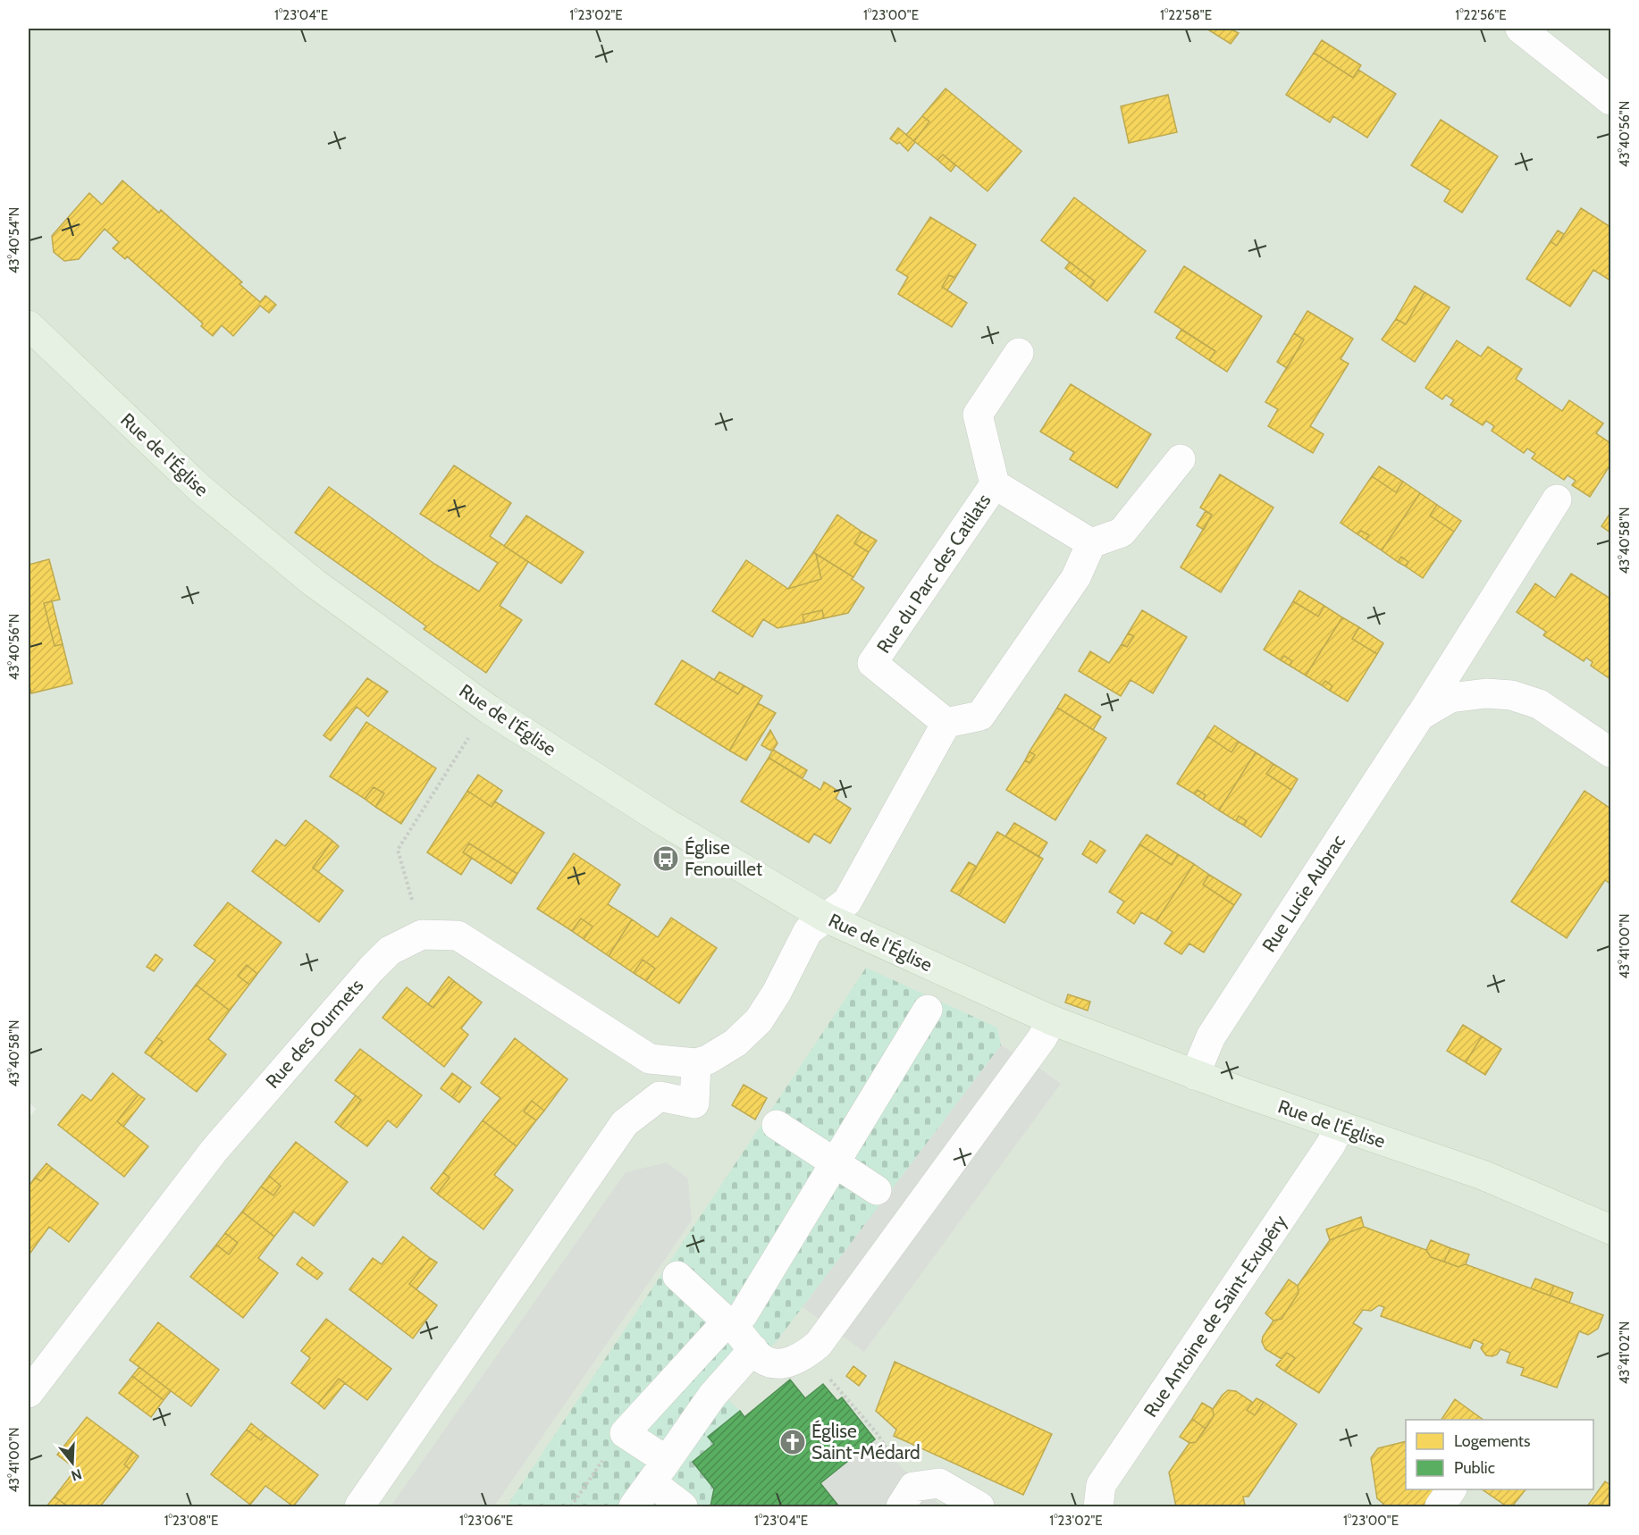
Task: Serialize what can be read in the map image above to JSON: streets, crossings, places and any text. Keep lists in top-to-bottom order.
{
  "streets": {
    "main road": ["Rue de l'Église"],
    "street": [
      "Rue du Parc des Catilats",
      "Rue Lucie Aubrac",
      "Rue des Ourmets",
      "Rue Antoine de Saint-Exupéry"
    ]
  },
  "crossings": [
    ["Rue de l'Église", "Rue Lucie Aubrac"],
    ["Rue de l'Église", "Rue Antoine de Saint-Exupéry"]
  ],
  "places": {
    "bus stop": ["Église Fenouillet"],
    "church": ["Église Saint-Médard"]
  },
  "legend": ["Logements", "Public"],
  "north": "bottom",
  "coordinates": [
    "1°23'04\"E",
    "1°23'02\"E",
    "1°23'00\"E",
    "1°22'58\"E",
    "1°22'56\"E",
    "43°40'56\"N",
    "43°40'54\"N",
    "43°40'58\"N",
    "43°41'00\"N",
    "43°41'02\"N",
    "1°23'08\"E",
    "1°23'06\"E"
  ]
}
